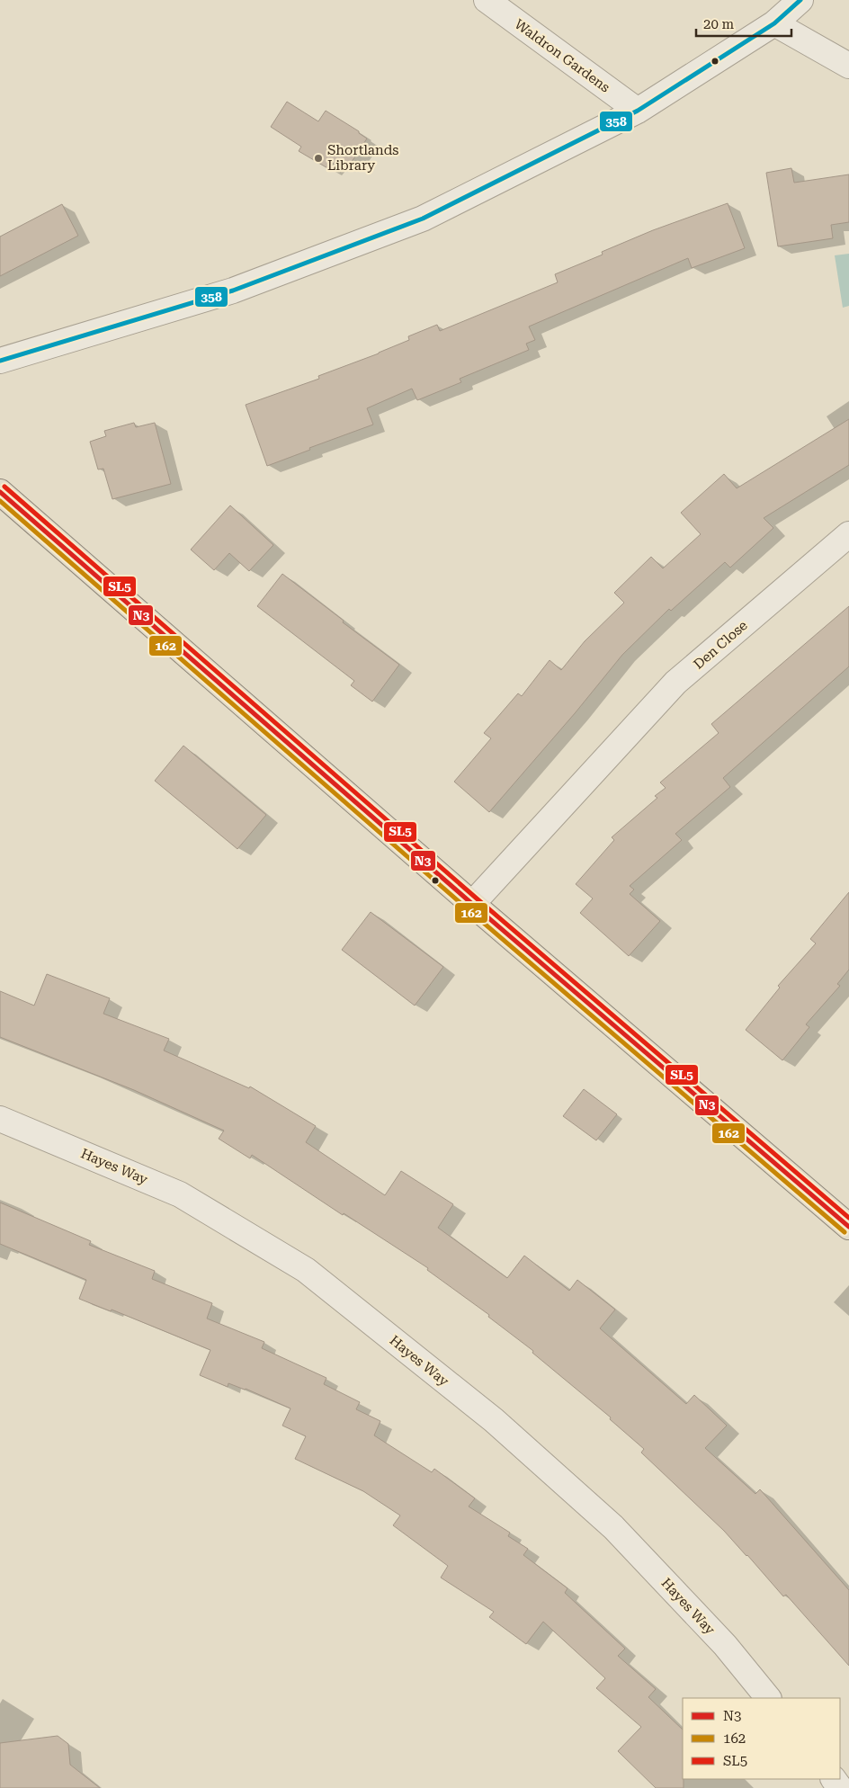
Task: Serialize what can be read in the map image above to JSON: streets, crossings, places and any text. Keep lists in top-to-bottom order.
{
  "streets": {
    "street": ["Waldron Gardens", "Den Close", "Hayes Way"]
  },
  "places": ["Shortlands Library"],
  "lines": [
    "transit line 358",
    "transit line SL5",
    "transit line N3",
    "transit line 162"
  ],
  "legend": ["N3", "162", "SL5"],
  "scale_bar": "20 m"
}
